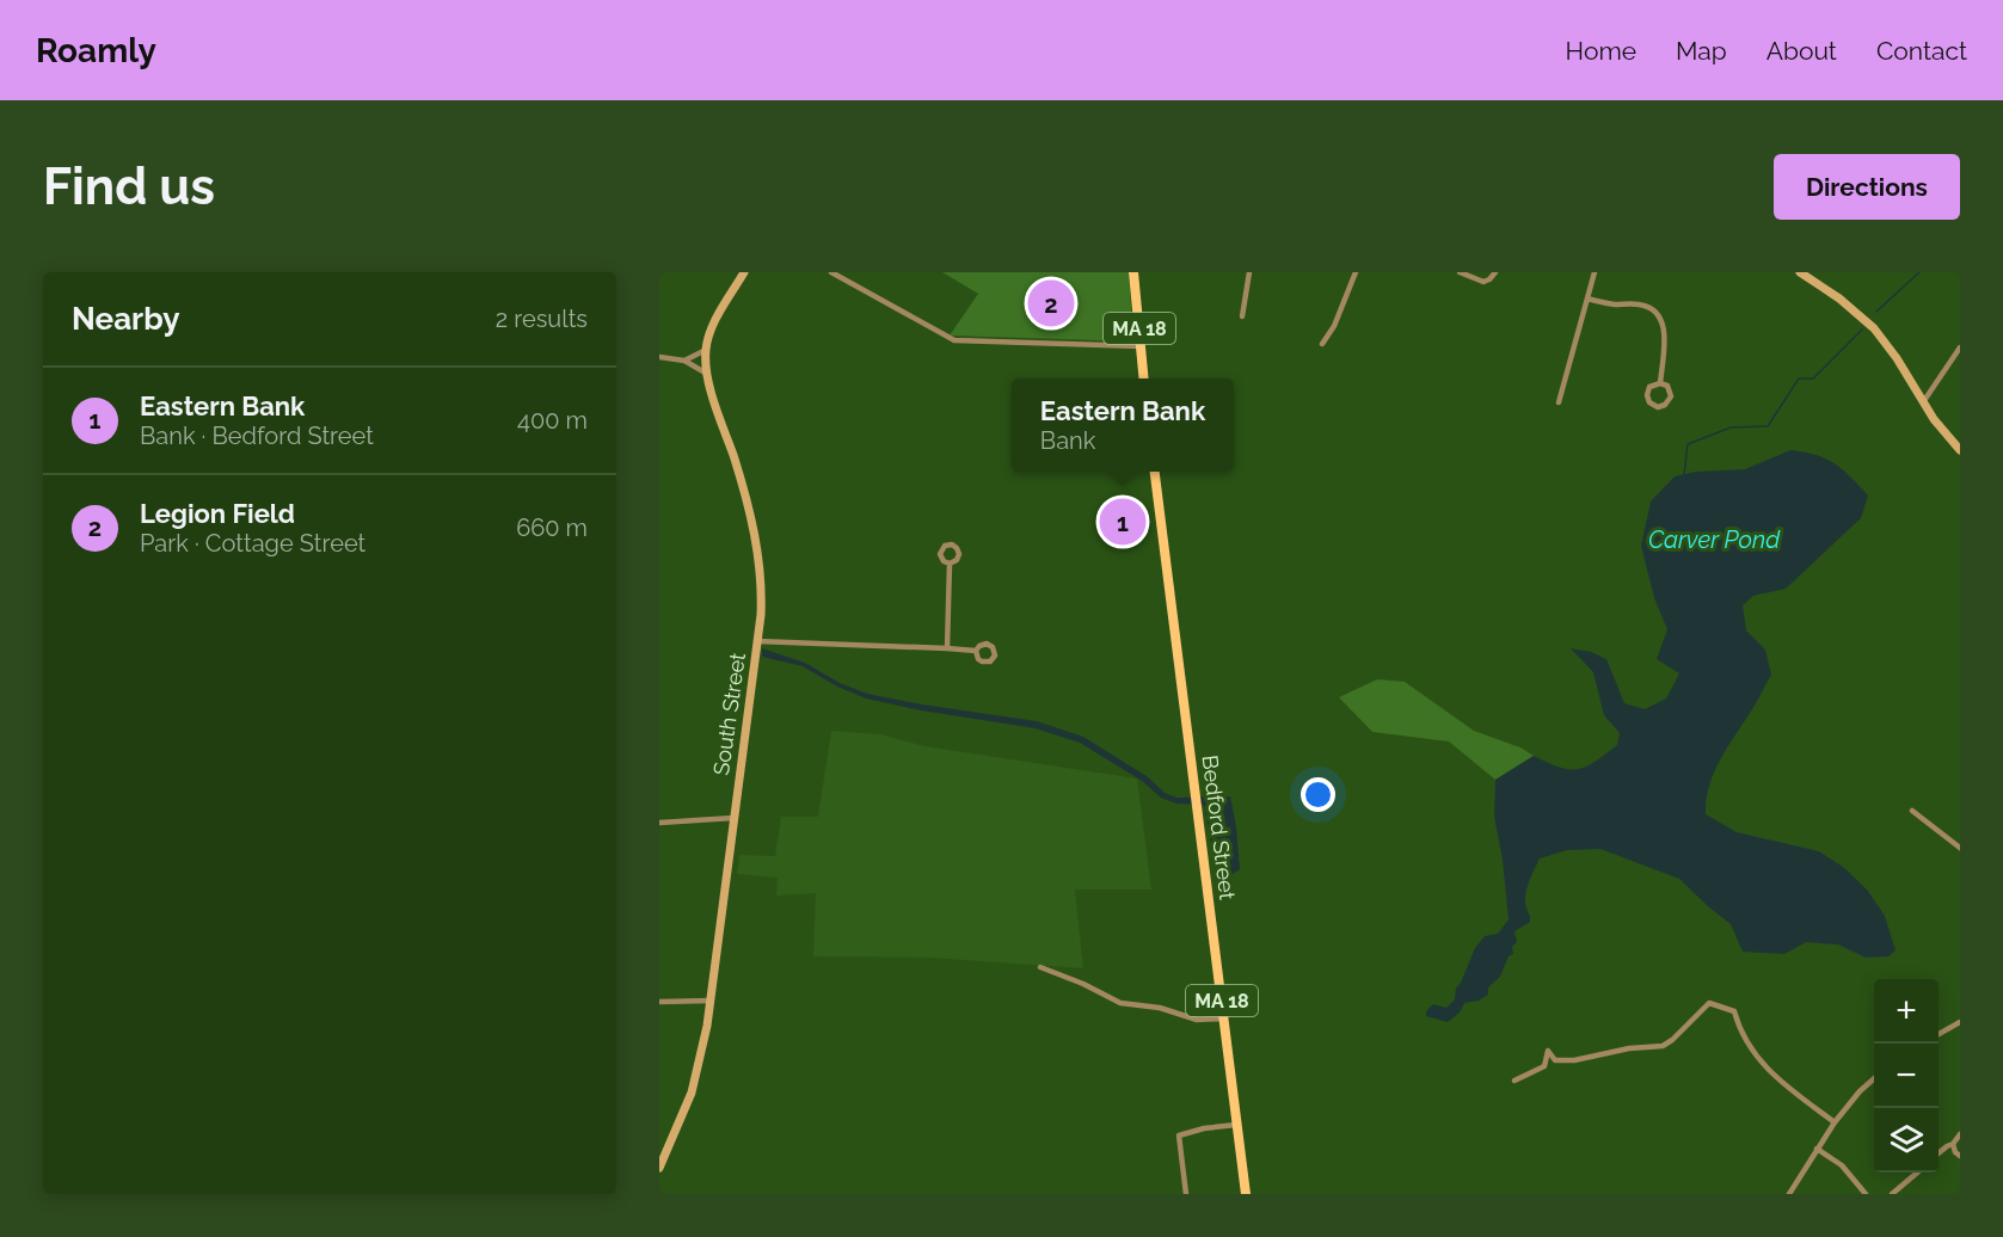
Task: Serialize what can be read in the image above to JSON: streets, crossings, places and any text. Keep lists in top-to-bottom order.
{
  "streets": {
    "main road": ["MA 18", "Bedford Street"],
    "street": ["South Street"]
  },
  "water": ["Carver Pond"],
  "page": {
    "header": "Roamly",
    "nav": [
      "Home",
      "Map",
      "About",
      "Contact"
    ],
    "buttons": "Directions",
    "title": "Find us",
    "heading": ["Nearby", "2 results"],
    "pins": ["2", "1"],
    "list": [
      {
        "mark": "1",
        "name": "Eastern Bank",
        "note": "Bank · Bedford Street",
        "value": "400 m"
      },
      {
        "mark": "2",
        "name": "Legion Field",
        "note": "Park · Cottage Street",
        "value": "660 m"
      }
    ],
    "popup": ["Eastern Bank", "Bank"],
    "map_buttons": ["+", "−"]
  }
}
